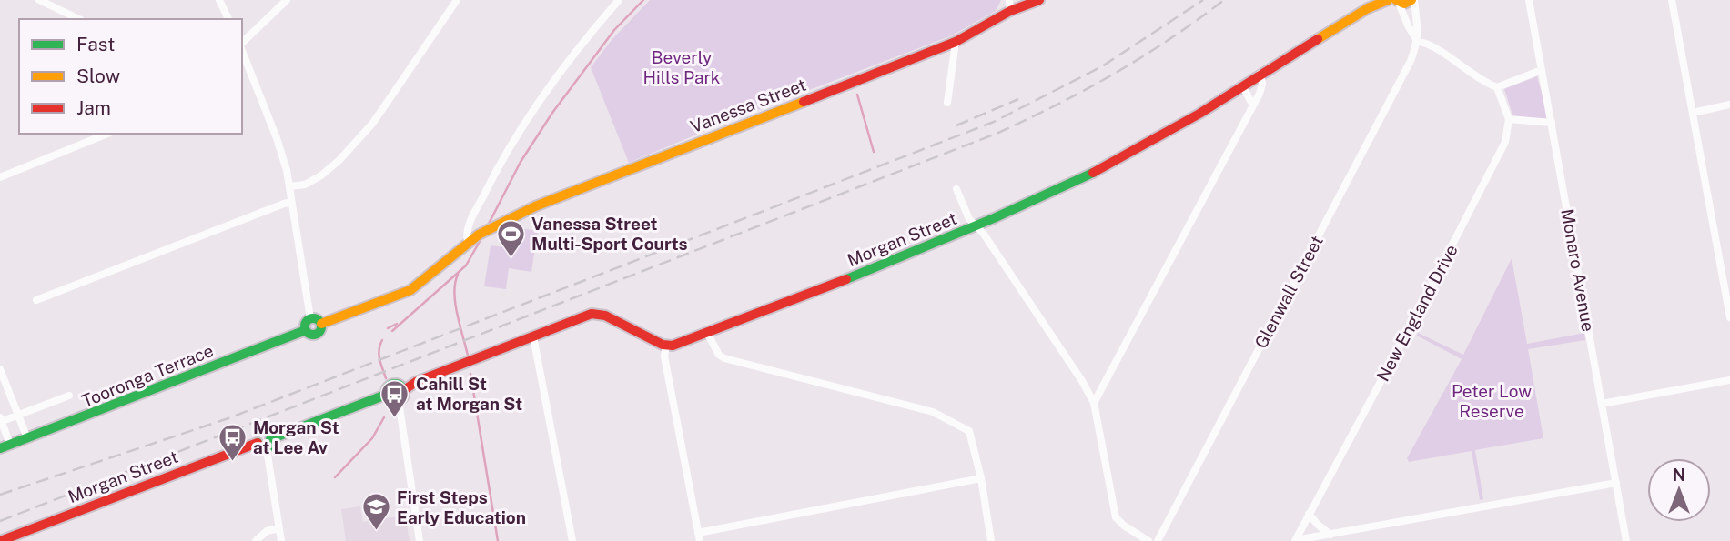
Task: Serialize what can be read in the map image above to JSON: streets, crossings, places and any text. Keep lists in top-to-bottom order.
{
  "streets": {
    "street": [
      "Vanessa Street",
      "Morgan Street",
      "Monaro Avenue",
      "Glenwall Street",
      "New England Drive",
      "Tooronga Terrace"
    ]
  },
  "parks": ["Beverly Hills Park", "Peter Low Reserve"],
  "places": {
    "sports": ["Vanessa Street Multi-Sport Courts"],
    "bus stop": ["Cahill St at Morgan St", "Morgan St at Lee Av"],
    "school or university": ["First Steps Early Education"]
  },
  "legend": ["Fast", "Slow", "Jam"],
  "north": "top"
}
